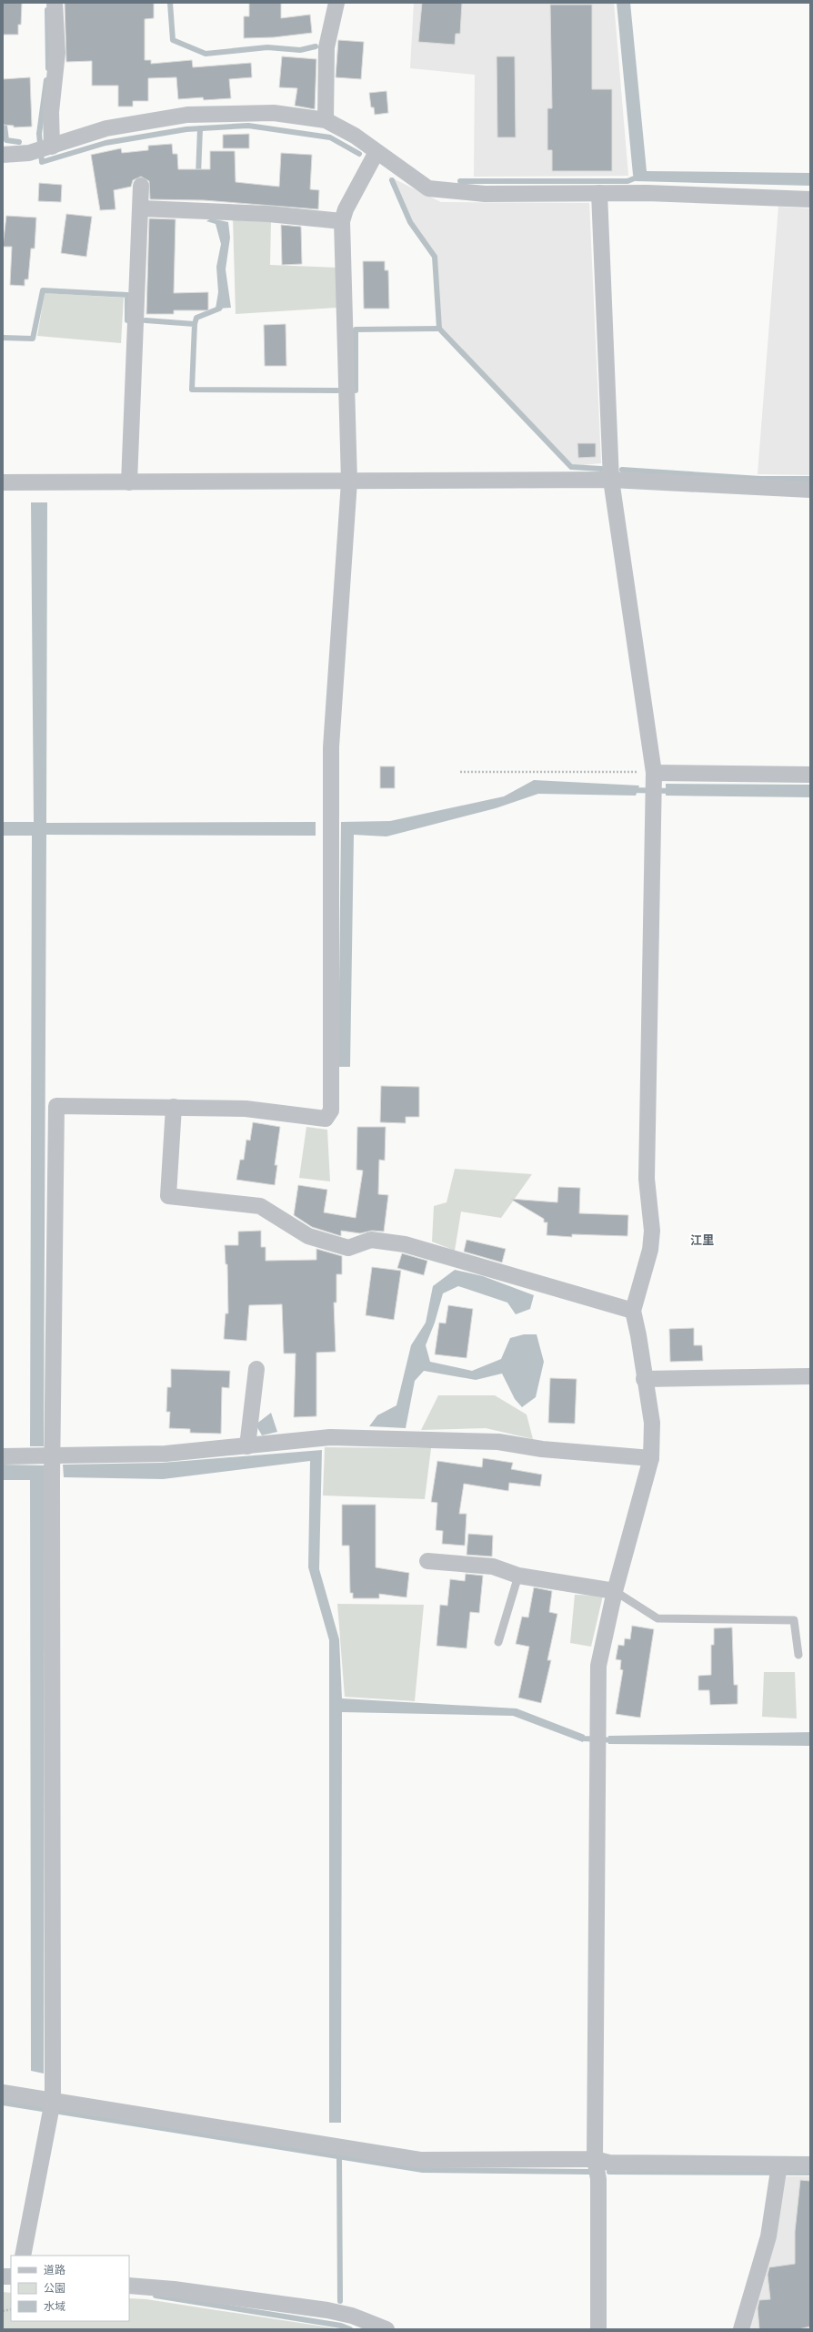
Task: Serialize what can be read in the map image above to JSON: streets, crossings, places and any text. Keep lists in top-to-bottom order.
{
  "districts": ["江里"],
  "legend": ["道路", "公園", "水域"]
}
